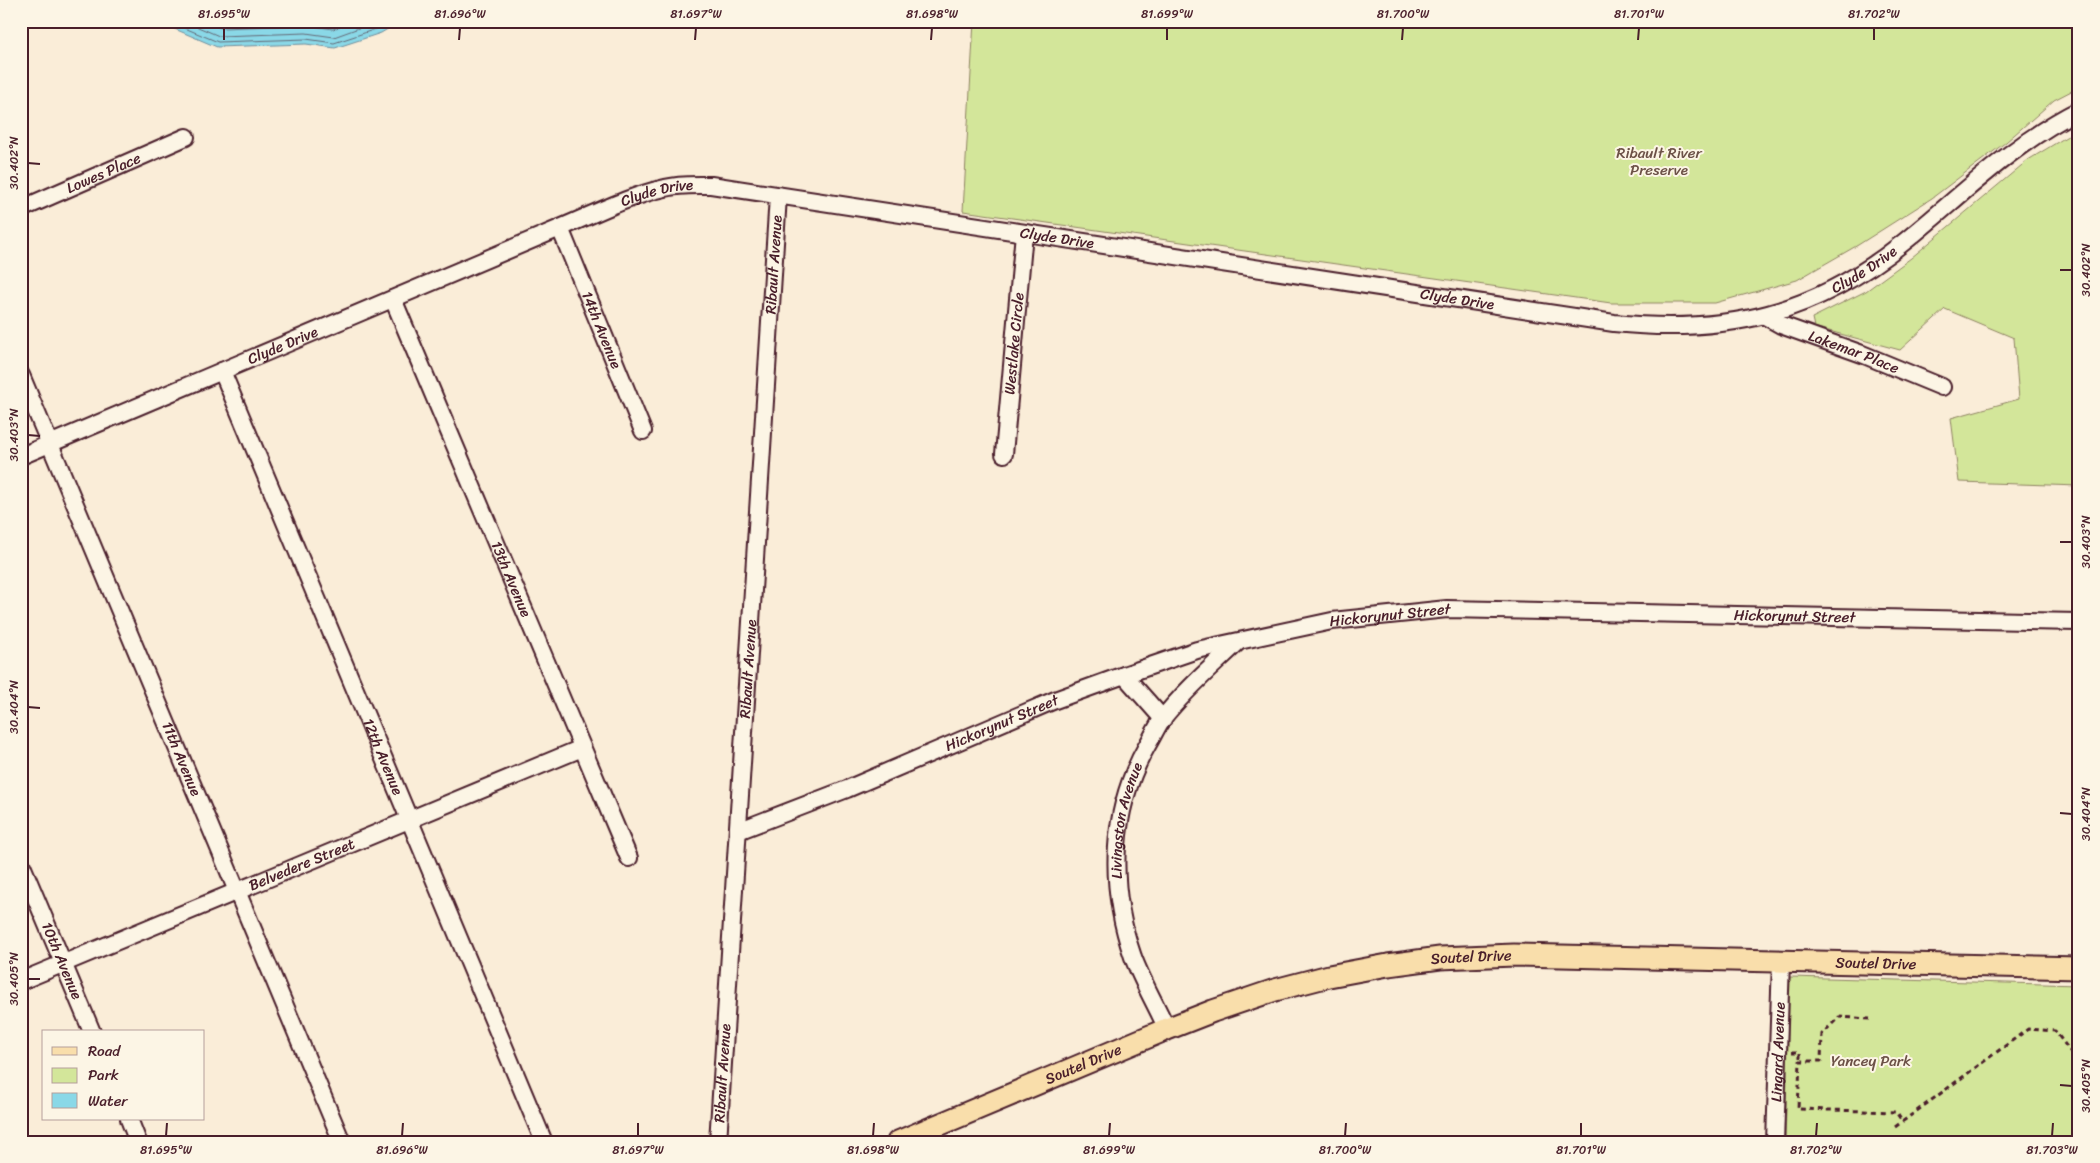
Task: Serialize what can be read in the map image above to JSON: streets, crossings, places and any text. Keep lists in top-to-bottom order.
{
  "streets": {
    "main road": ["Soutel Drive"],
    "street": [
      "Lowes Place",
      "Clyde Drive",
      "Ribault Avenue",
      "14th Avenue",
      "Westlake Circle",
      "Lakemar Place",
      "13th Avenue",
      "Hickorynut Street",
      "12th Avenue",
      "11th Avenue",
      "Livingston Avenue",
      "Belvedere Street",
      "10th Avenue",
      "Lingard Avenue"
    ]
  },
  "crossings": [
    ["Clyde Drive", "Ribault Avenue"],
    ["Clyde Drive", "14th Avenue"],
    ["Clyde Drive", "Westlake Circle"],
    ["Clyde Drive", "Lakemar Place"],
    ["Clyde Drive", "13th Avenue"],
    ["Clyde Drive", "12th Avenue"],
    ["Clyde Drive", "11th Avenue"],
    ["Ribault Avenue", "Hickorynut Street"],
    ["13th Avenue", "Belvedere Street"],
    ["Hickorynut Street", "Livingston Avenue"],
    ["12th Avenue", "Belvedere Street"],
    ["11th Avenue", "Belvedere Street"],
    ["Livingston Avenue", "Soutel Drive"],
    ["Belvedere Street", "10th Avenue"],
    ["Soutel Drive", "Lingard Avenue"]
  ],
  "parks": ["Ribault River Preserve", "Yancey Park"],
  "legend": ["Road", "Park", "Water"],
  "coordinates": [
    "81.695°W",
    "81.696°W",
    "81.697°W",
    "81.698°W",
    "81.699°W",
    "81.700°W",
    "81.701°W",
    "81.702°W",
    "30.402°N",
    "30.403°N",
    "30.404°N",
    "30.405°N",
    "81.703°W"
  ]
}
